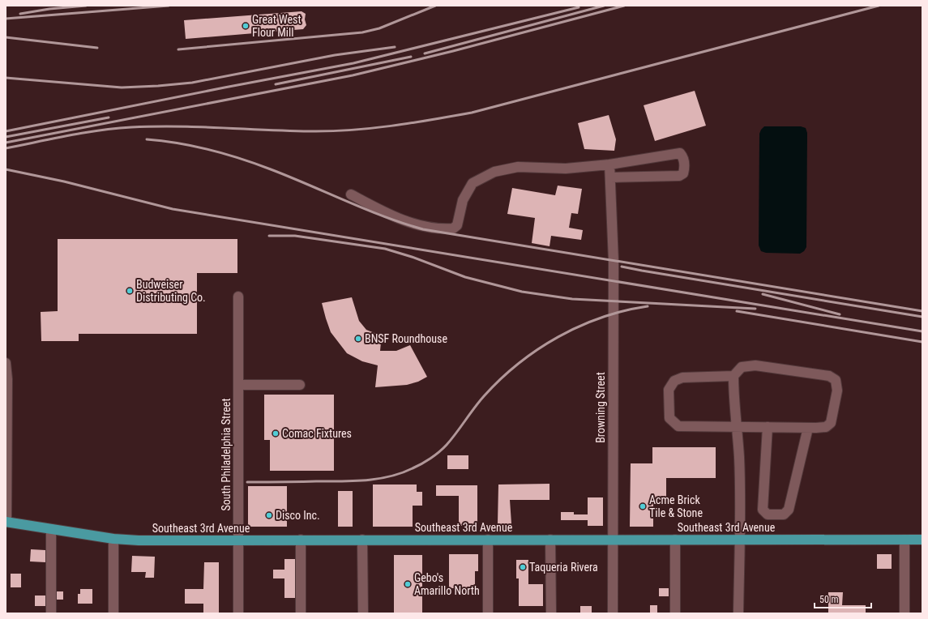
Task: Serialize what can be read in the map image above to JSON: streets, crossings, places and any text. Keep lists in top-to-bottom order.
{
  "streets": {
    "main road": ["Southeast 3rd Avenue"],
    "street": ["Browning Street", "South Philadelphia Street"]
  },
  "crossings": [
    ["Browning Street", "Southeast 3rd Avenue"],
    ["South Philadelphia Street", "Southeast 3rd Avenue"]
  ],
  "places": [
    "Great West Flour Mill",
    "Budweiser Distributing Co.",
    "BNSF Roundhouse",
    "Comac Fixtures",
    "Acme Brick Tile & Stone",
    "Disco Inc.",
    "Taqueria Rivera",
    "Gebo's Amarillo North"
  ],
  "scale_bar": "50 m"
}
